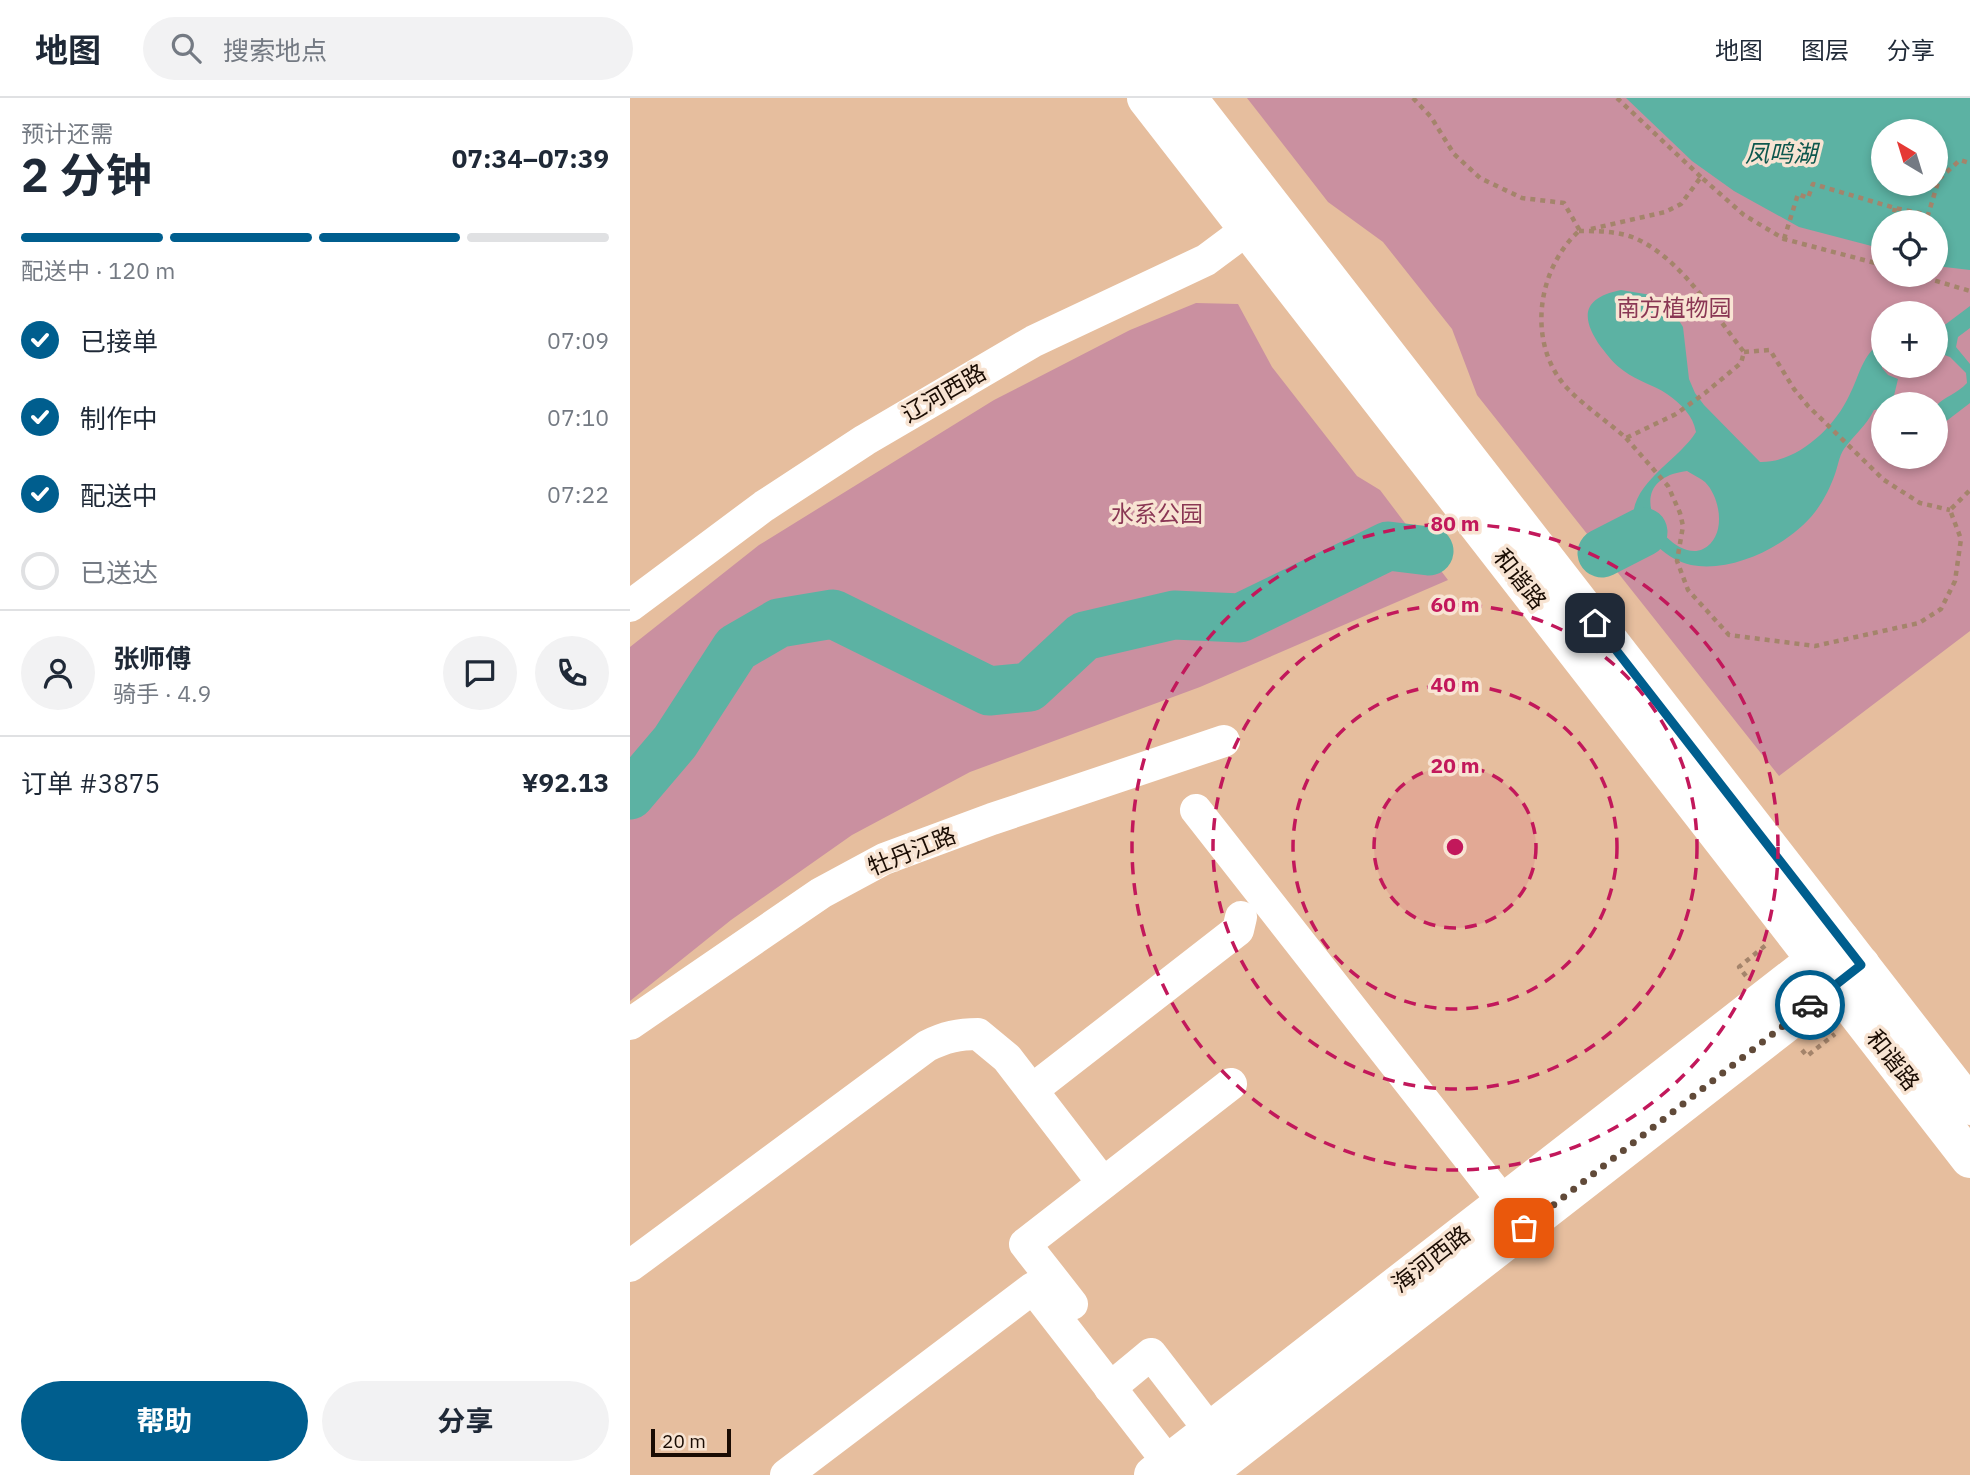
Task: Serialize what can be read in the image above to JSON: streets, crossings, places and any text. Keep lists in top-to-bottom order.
{
  "streets": {
    "main road": ["和谐路", "海河西路"],
    "street": ["辽河西路", "牡丹江路"]
  },
  "crossings": [
    ["辽河西路", "和谐路"],
    ["和谐路", "海河西路"]
  ],
  "water": ["凤鸣湖"],
  "parks": ["南方植物园", "水系公园"],
  "scale_bar": "20 m",
  "north": "top left",
  "page": {
    "header": "地图",
    "search": "搜索地点",
    "nav": ["地图", "图层", "分享"],
    "heading": ["2 分钟", "预计还需", "07:34–07:39"],
    "panel": [
      "张师傅",
      "骑手 · 4.9",
      "订单 #3875",
      "¥92.13"
    ],
    "map_buttons": ["+", "−"],
    "bar": "配送中 · 120 m",
    "list": [
      ["已接单", "07:09"],
      ["制作中", "07:10"],
      ["配送中", "07:22"],
      "已送达"
    ],
    "buttons": ["帮助", "分享"],
    "scale": "20 m"
  },
  "rings": [
    "80 m",
    "60 m",
    "40 m",
    "20 m"
  ]
}
